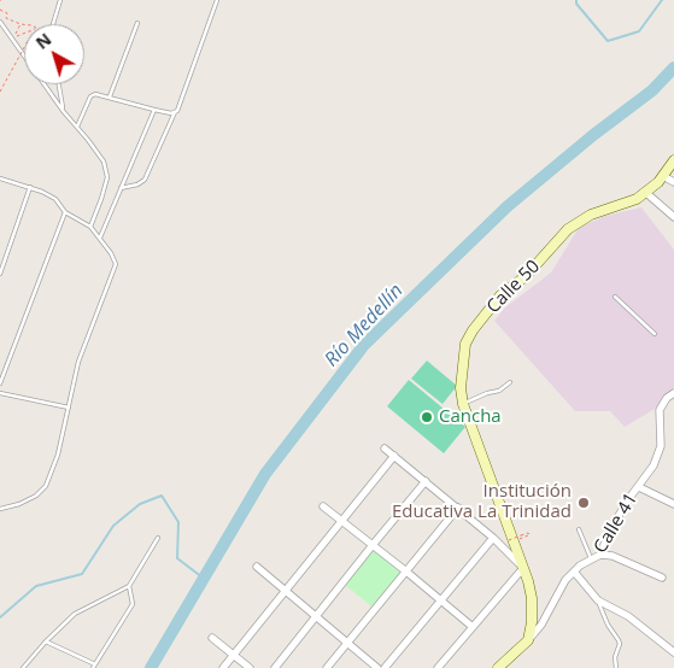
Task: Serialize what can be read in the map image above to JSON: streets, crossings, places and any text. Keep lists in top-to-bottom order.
{
  "streets": {
    "main road": ["Calle 50"],
    "street": ["Calle 41"]
  },
  "crossings": [
    ["Calle 50", "Calle 41"]
  ],
  "water": ["Río Medellín"],
  "places": ["Cancha", "Institución Educativa La Trinidad"],
  "north": "top left"
}
